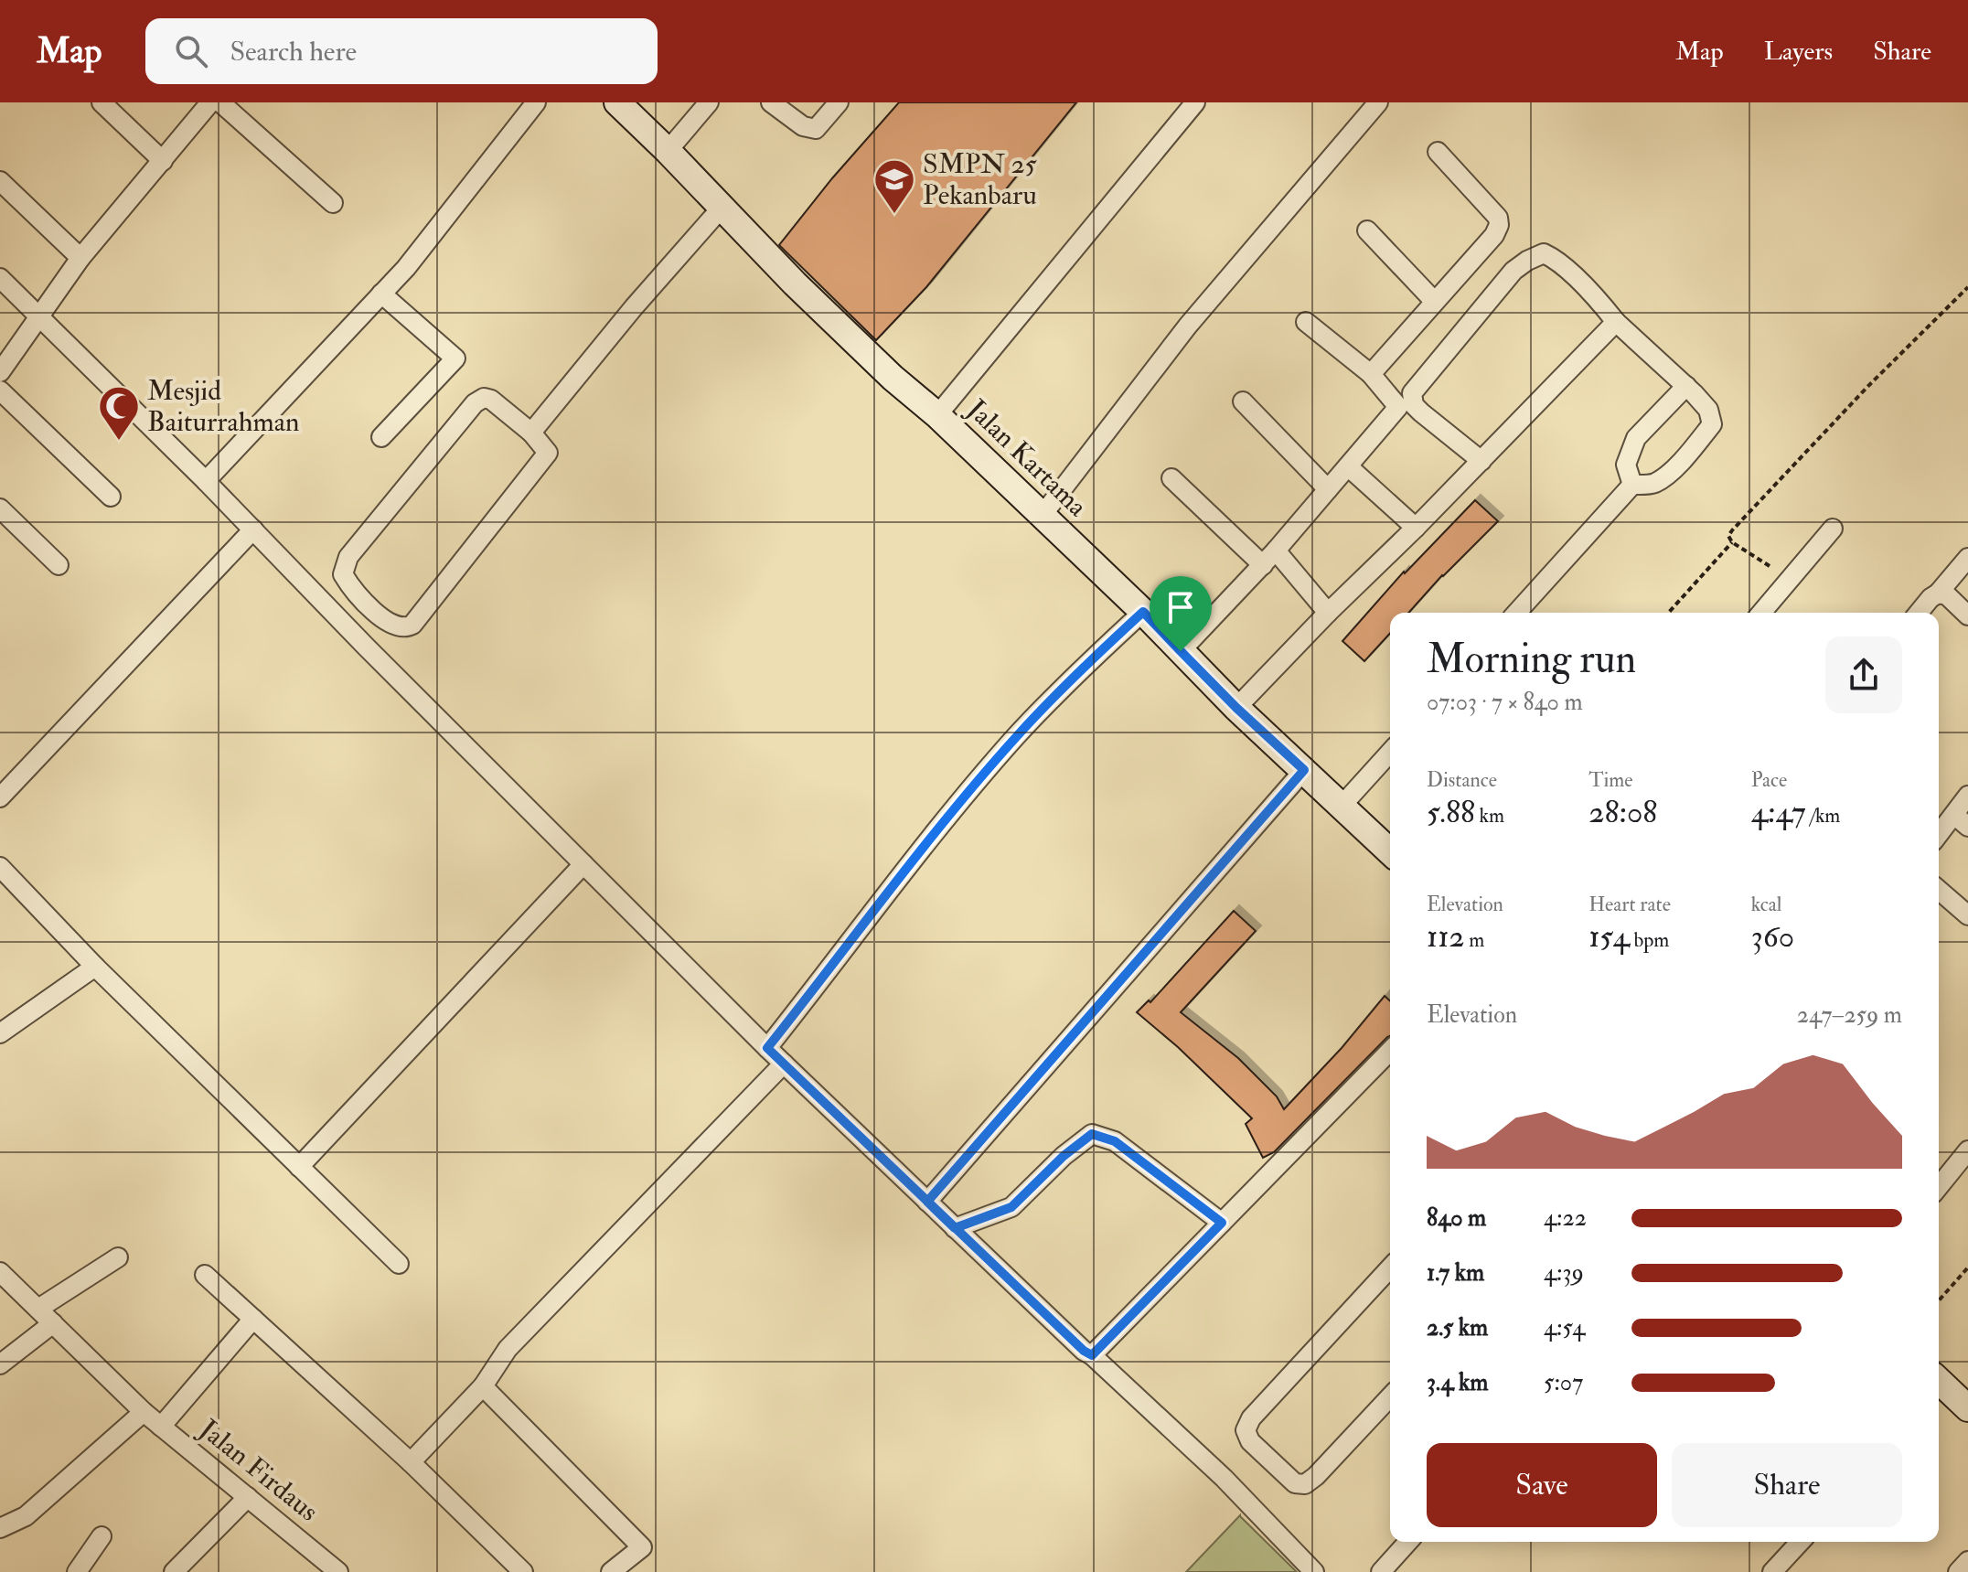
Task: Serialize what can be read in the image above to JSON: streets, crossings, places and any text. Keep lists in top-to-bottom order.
{
  "streets": {
    "main road": ["Jalan Kartama"],
    "street": ["Jalan Firdaus"]
  },
  "places": {
    "school or university": ["SMPN 25 Pekanbaru"],
    "mosque": ["Mesjid Baiturrahman"]
  },
  "page": {
    "header": "Map",
    "search": "Search here",
    "nav": ["Map", "Layers", "Share"],
    "heading": ["Morning run", "07:03 · 7 × 840 m"],
    "stats": [
      ["Distance", "5.88 km"],
      ["Time", "28:08"],
      ["Pace", "4:47 /km"],
      ["Elevation", "112 m"],
      ["Heart rate", "154 bpm"],
      ["kcal", "360"]
    ],
    "chart": ["Elevation", "247–259 m"],
    "list": [
      {
        "name": "840 m",
        "note": "4:22"
      },
      {
        "name": "1.7 km",
        "note": "4:39"
      },
      {
        "name": "2.5 km",
        "note": "4:54"
      },
      {
        "name": "3.4 km",
        "note": "5:07"
      }
    ],
    "buttons": ["Save", "Share"]
  }
}
